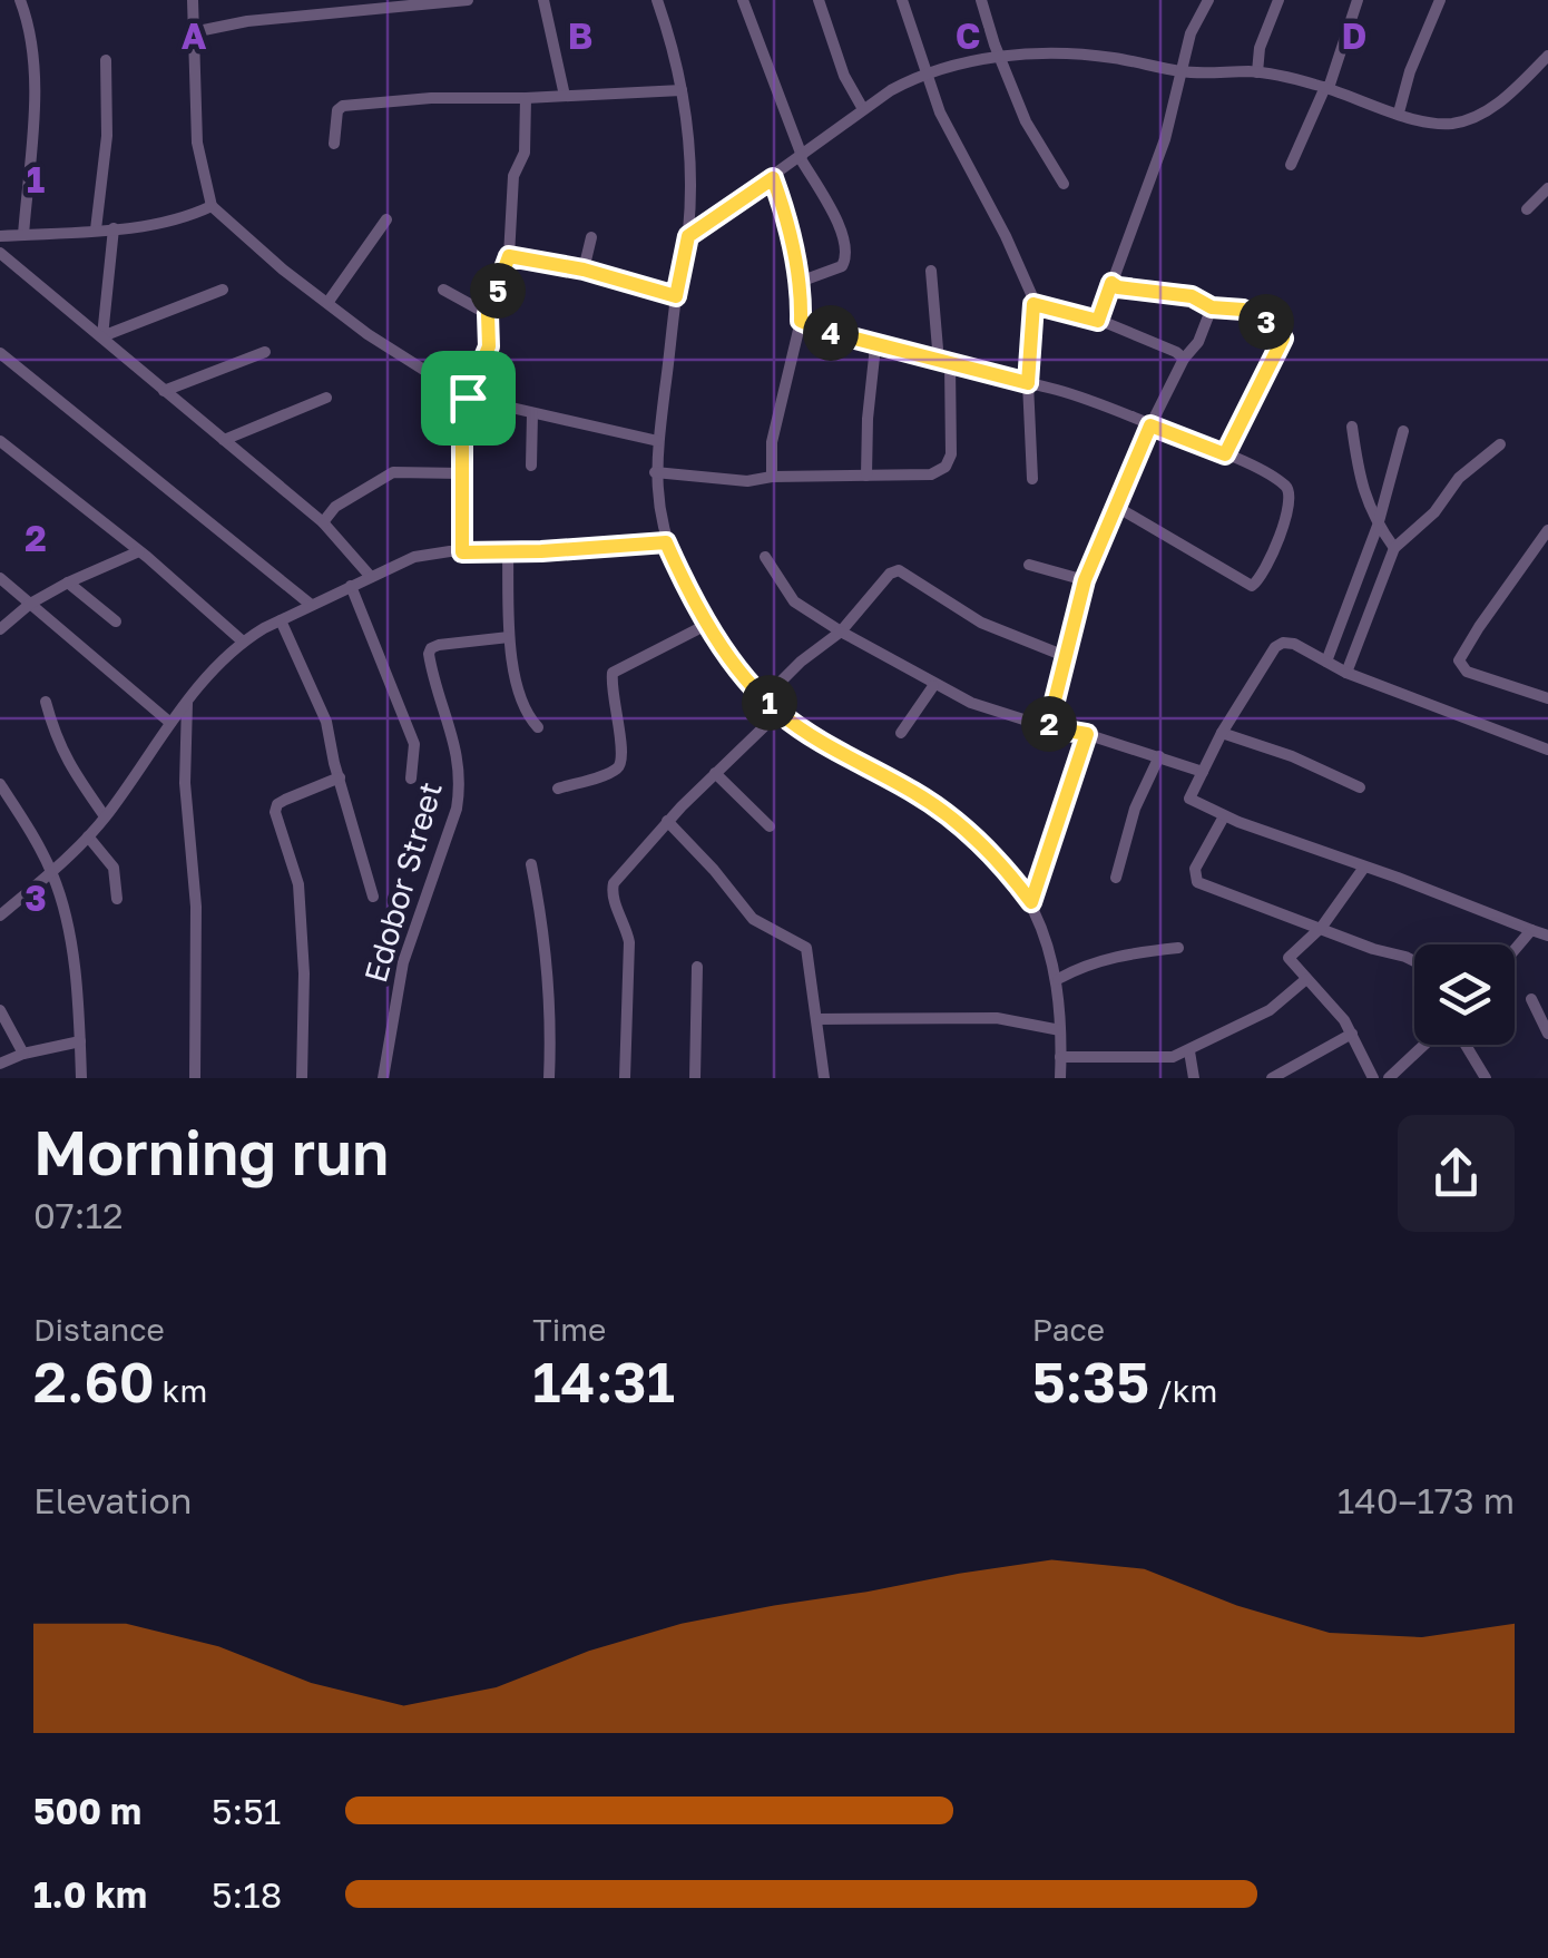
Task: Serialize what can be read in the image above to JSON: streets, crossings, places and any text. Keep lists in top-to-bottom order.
{
  "streets": {
    "street": ["Edobor Street"]
  },
  "page": {
    "pins": [
      "5",
      "3",
      "4",
      "1",
      "2"
    ],
    "heading": ["Morning run", "07:12"],
    "stats": [
      ["Distance", "2.60 km"],
      ["Time", "14:31"],
      ["Pace", "5:35 /km"]
    ],
    "chart": ["Elevation", "140–173 m"],
    "list": [
      {
        "name": "500 m",
        "note": "5:51"
      },
      {
        "name": "1.0 km",
        "note": "5:18"
      }
    ]
  },
  "grid": {
    "columns": [
      "A",
      "B",
      "C",
      "D"
    ],
    "rows": ["1", "2", "3"]
  }
}
